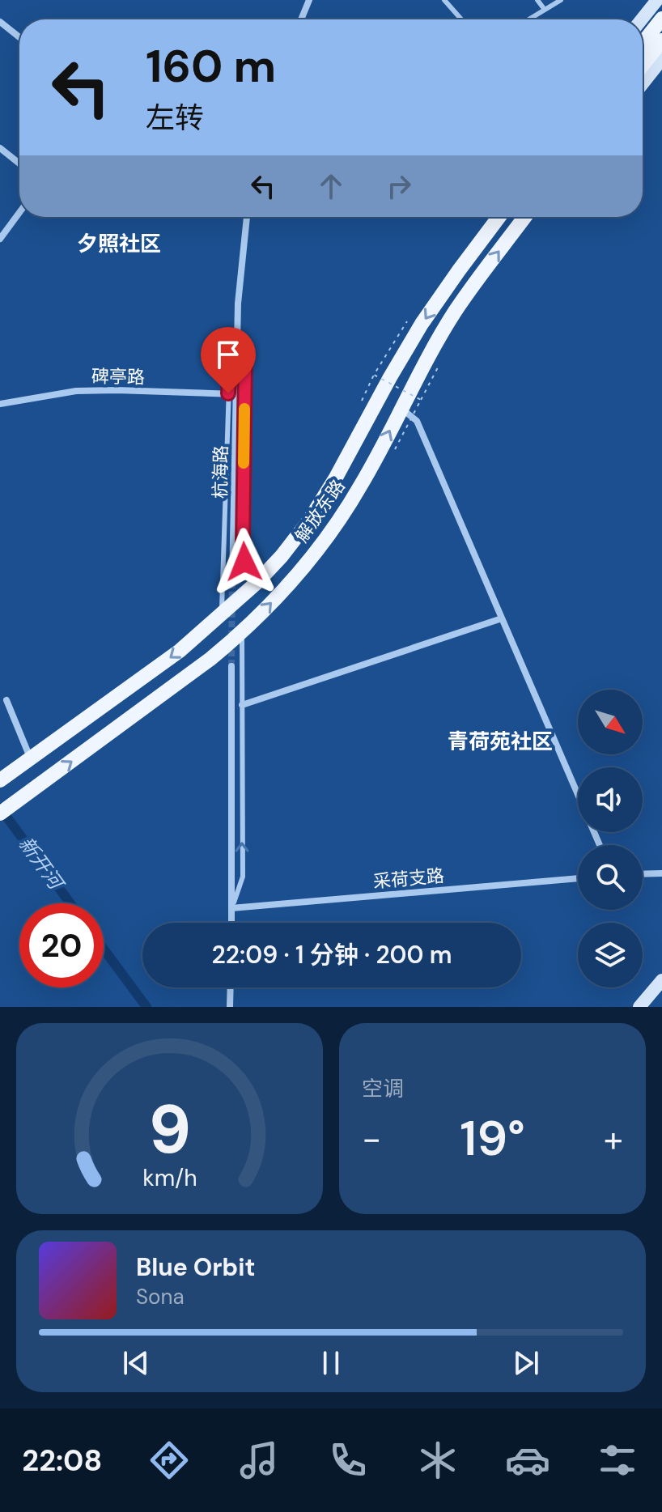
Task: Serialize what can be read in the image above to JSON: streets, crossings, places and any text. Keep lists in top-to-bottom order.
{
  "streets": {
    "main road": ["解放东路"],
    "street": ["碑亭路", "杭海路", "采荷支路"]
  },
  "crossings": [
    ["碑亭路", "杭海路"]
  ],
  "districts": ["夕照社区", "青荷苑社区"],
  "water": ["新开河"],
  "north": "bottom right",
  "page": {
    "turn": ["160 m", "左转"],
    "limit": "20",
    "trip": "22:09 · 1 分钟 · 200 m",
    "tile": "空调",
    "heat": ["−", "19°", "+"],
    "song": ["Blue Orbit", "Sona"],
    "tabs": "22:08",
    "gauge": ["9", "km/h"]
  }
}
